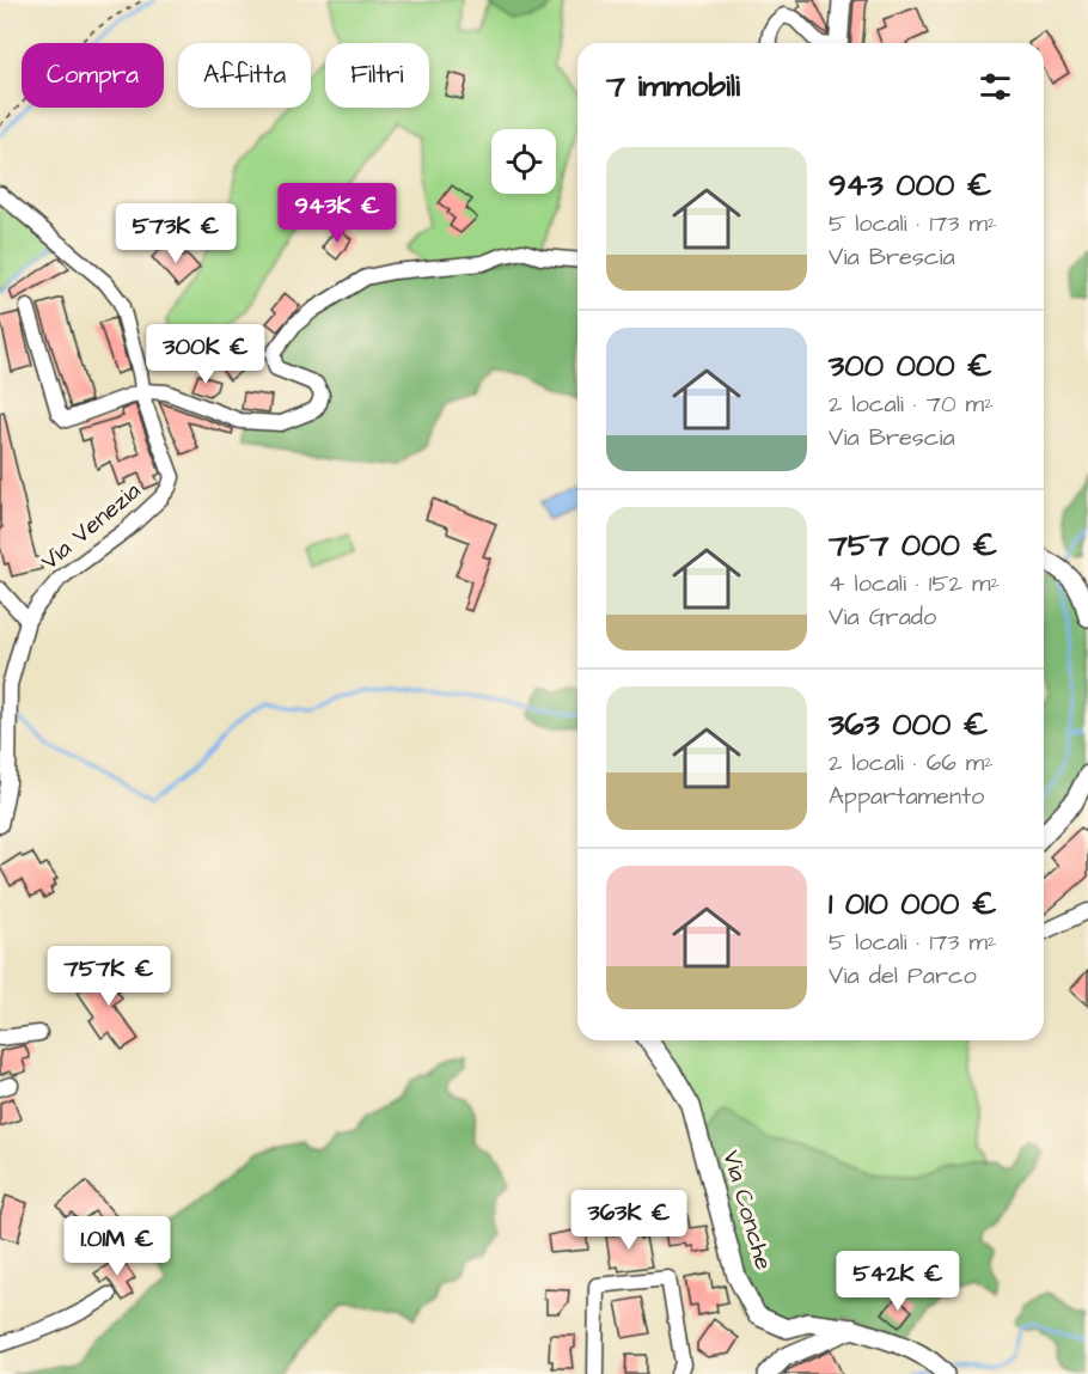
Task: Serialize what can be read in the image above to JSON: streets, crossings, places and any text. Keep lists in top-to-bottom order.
{
  "streets": {
    "street": ["Via Venezia", "Via Conche"]
  },
  "page": {
    "chip": ["Compra", "Affitta", "Filtri"],
    "heading": "7 immobili",
    "list": [
      {
        "name": "943 000 €",
        "note": "5 locali · 173 m² · Via Brescia"
      },
      {
        "name": "300 000 €",
        "note": "2 locali · 70 m² · Via Brescia"
      },
      {
        "name": "757 000 €",
        "note": "4 locali · 152 m² · Via Grado"
      },
      {
        "name": "363 000 €",
        "note": "2 locali · 66 m² · Appartamento"
      },
      {
        "name": "1 010 000 €",
        "note": "5 locali · 173 m² · Via del Parco"
      }
    ],
    "price": [
      "943K €",
      "573K €",
      "300K €",
      "757K €",
      "363K €",
      "1.01M €",
      "542K €"
    ]
  }
}
